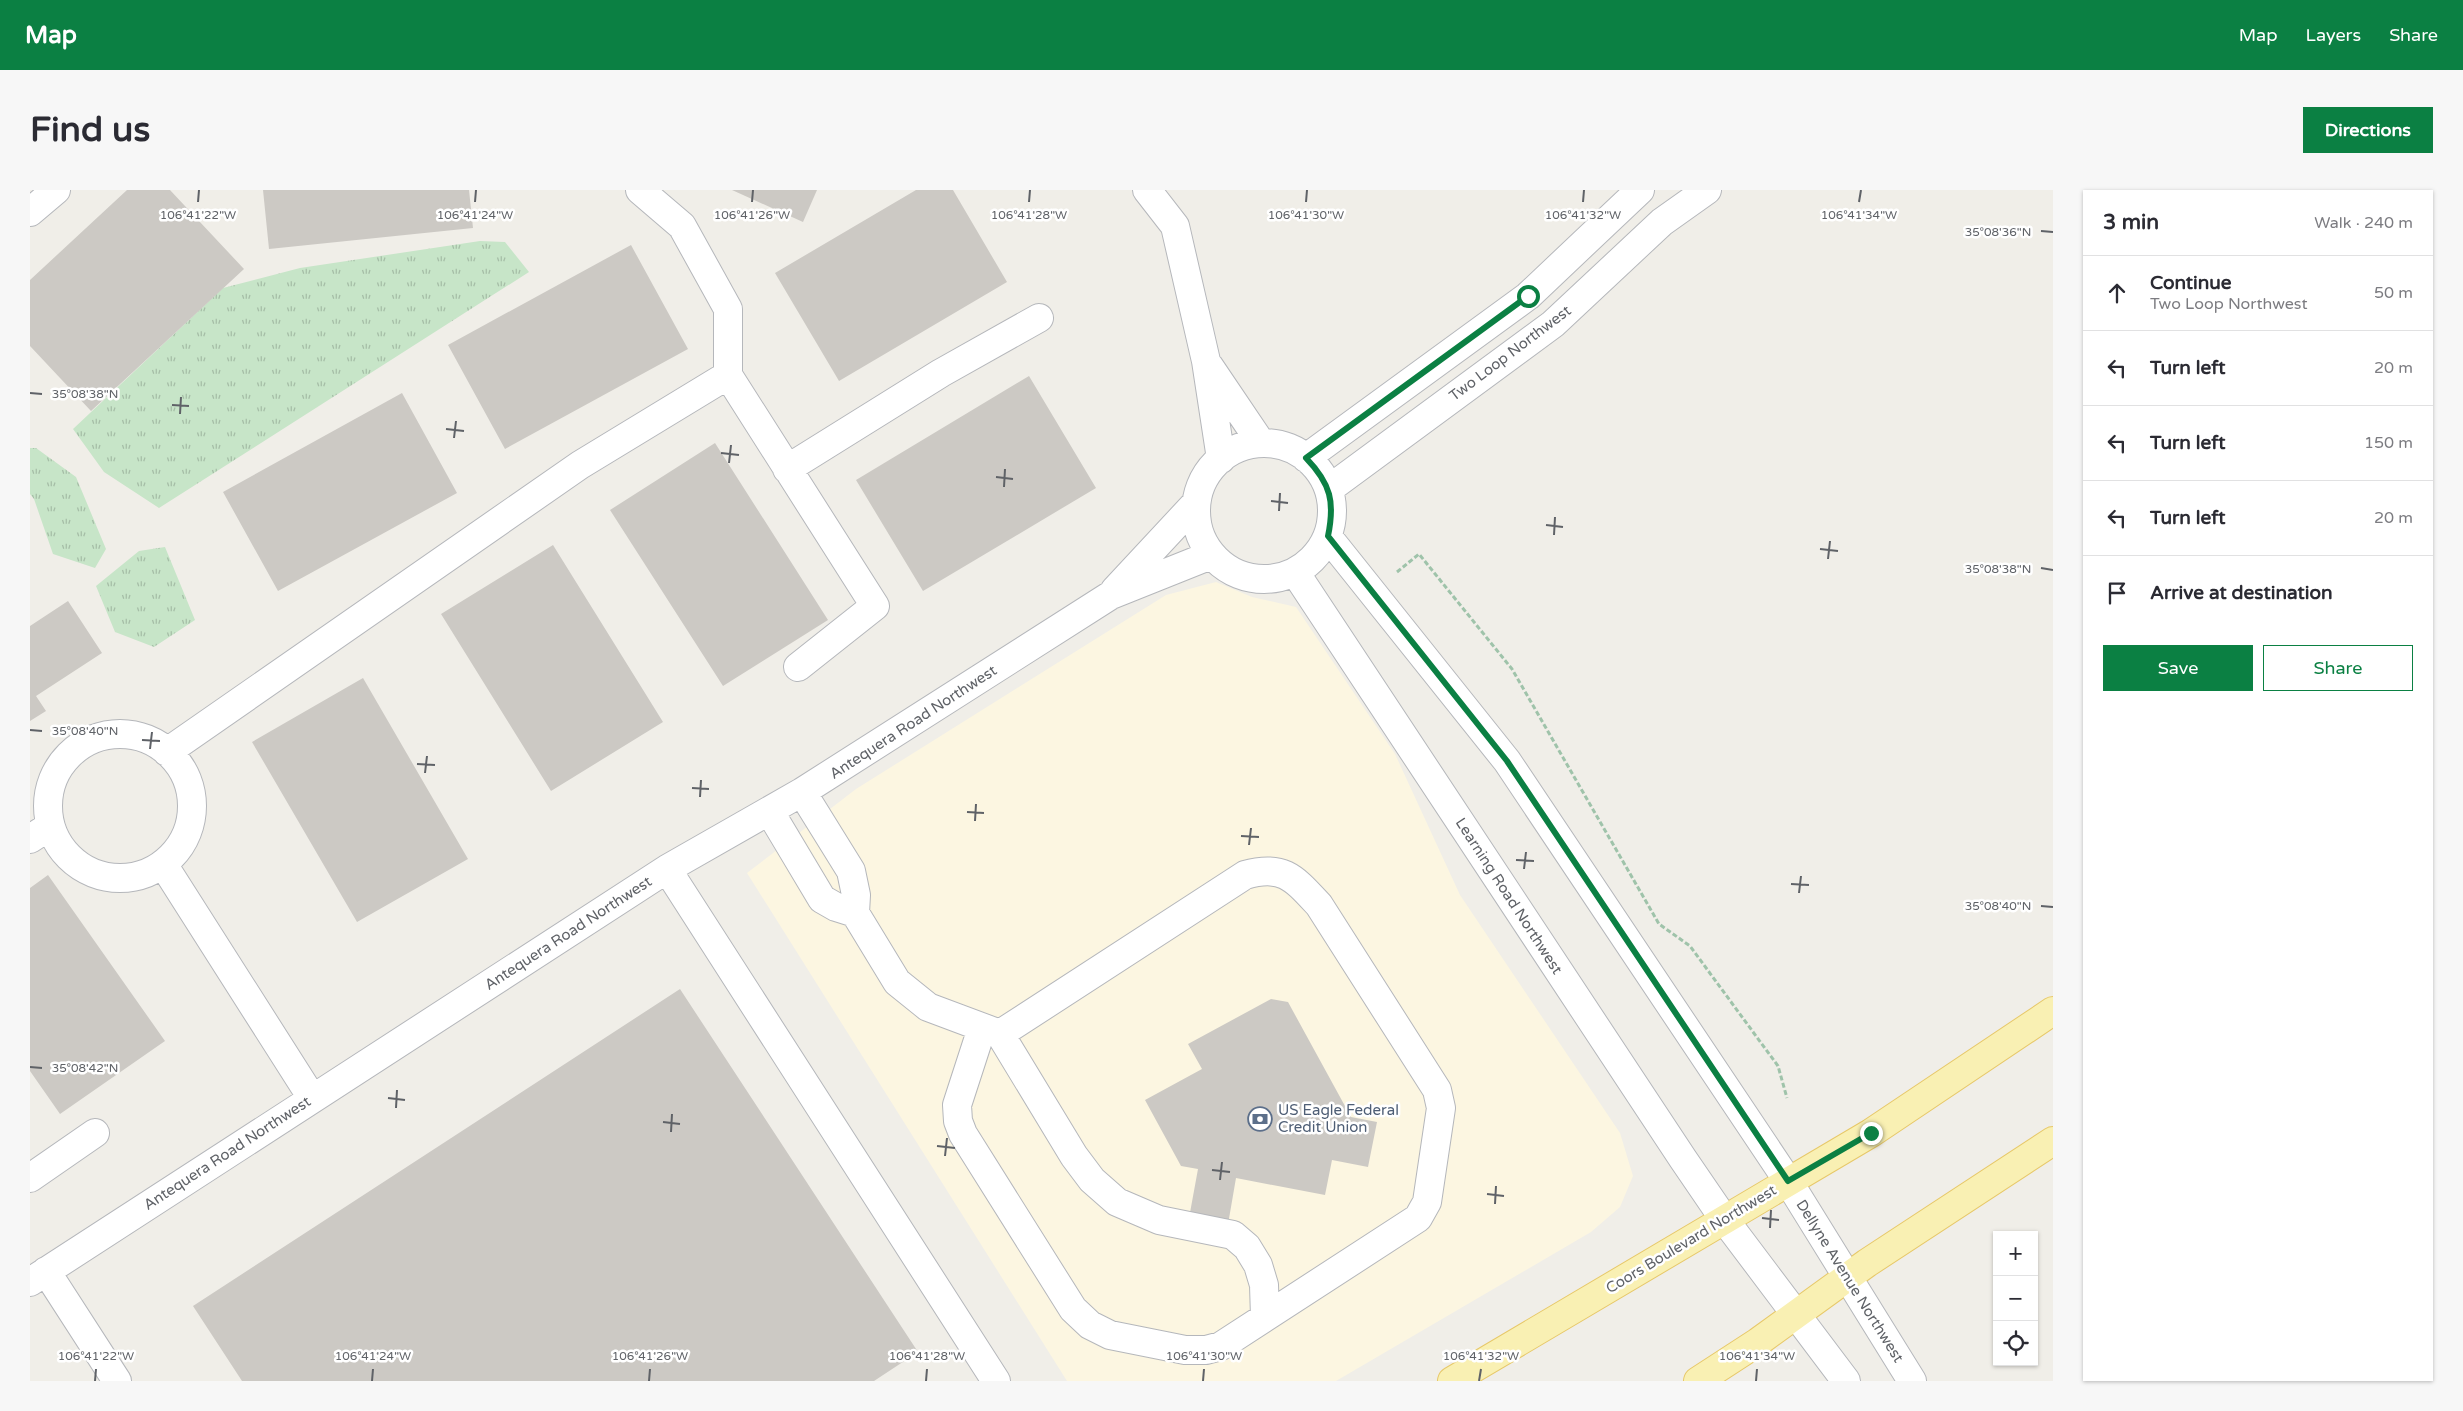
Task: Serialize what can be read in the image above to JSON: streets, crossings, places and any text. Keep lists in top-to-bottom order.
{
  "streets": {
    "main road": ["Coors Boulevard Northwest"],
    "street": [
      "Two Loop Northwest",
      "Antequera Road Northwest",
      "Learning Road Northwest",
      "Dellyne Avenue Northwest"
    ]
  },
  "crossings": [
    ["Two Loop Northwest", "Antequera Road Northwest"],
    ["Two Loop Northwest", "Learning Road Northwest"],
    ["Antequera Road Northwest", "Learning Road Northwest"],
    ["Learning Road Northwest", "Coors Boulevard Northwest"],
    ["Coors Boulevard Northwest", "Dellyne Avenue Northwest"]
  ],
  "places": {
    "bank": ["US Eagle Federal Credit Union"]
  },
  "page": {
    "header": "Map",
    "nav": ["Map", "Layers", "Share"],
    "buttons": [
      "Directions",
      ["Save", "Share"]
    ],
    "title": "Find us",
    "heading": ["3 min", "Walk · 240 m"],
    "list": [
      ["Continue", "Two Loop Northwest", "50 m"],
      ["Turn left", "20 m"],
      ["Turn left", "150 m"],
      ["Turn left", "20 m"],
      "Arrive at destination"
    ],
    "map_buttons": ["+", "−"]
  },
  "coordinates": [
    "106°41'22\"W",
    "106°41'24\"W",
    "106°41'26\"W",
    "106°41'28\"W",
    "106°41'30\"W",
    "106°41'32\"W",
    "106°41'34\"W",
    "35°08'36\"N",
    "35°08'38\"N",
    "35°08'40\"N",
    "35°08'42\"N"
  ]
}
